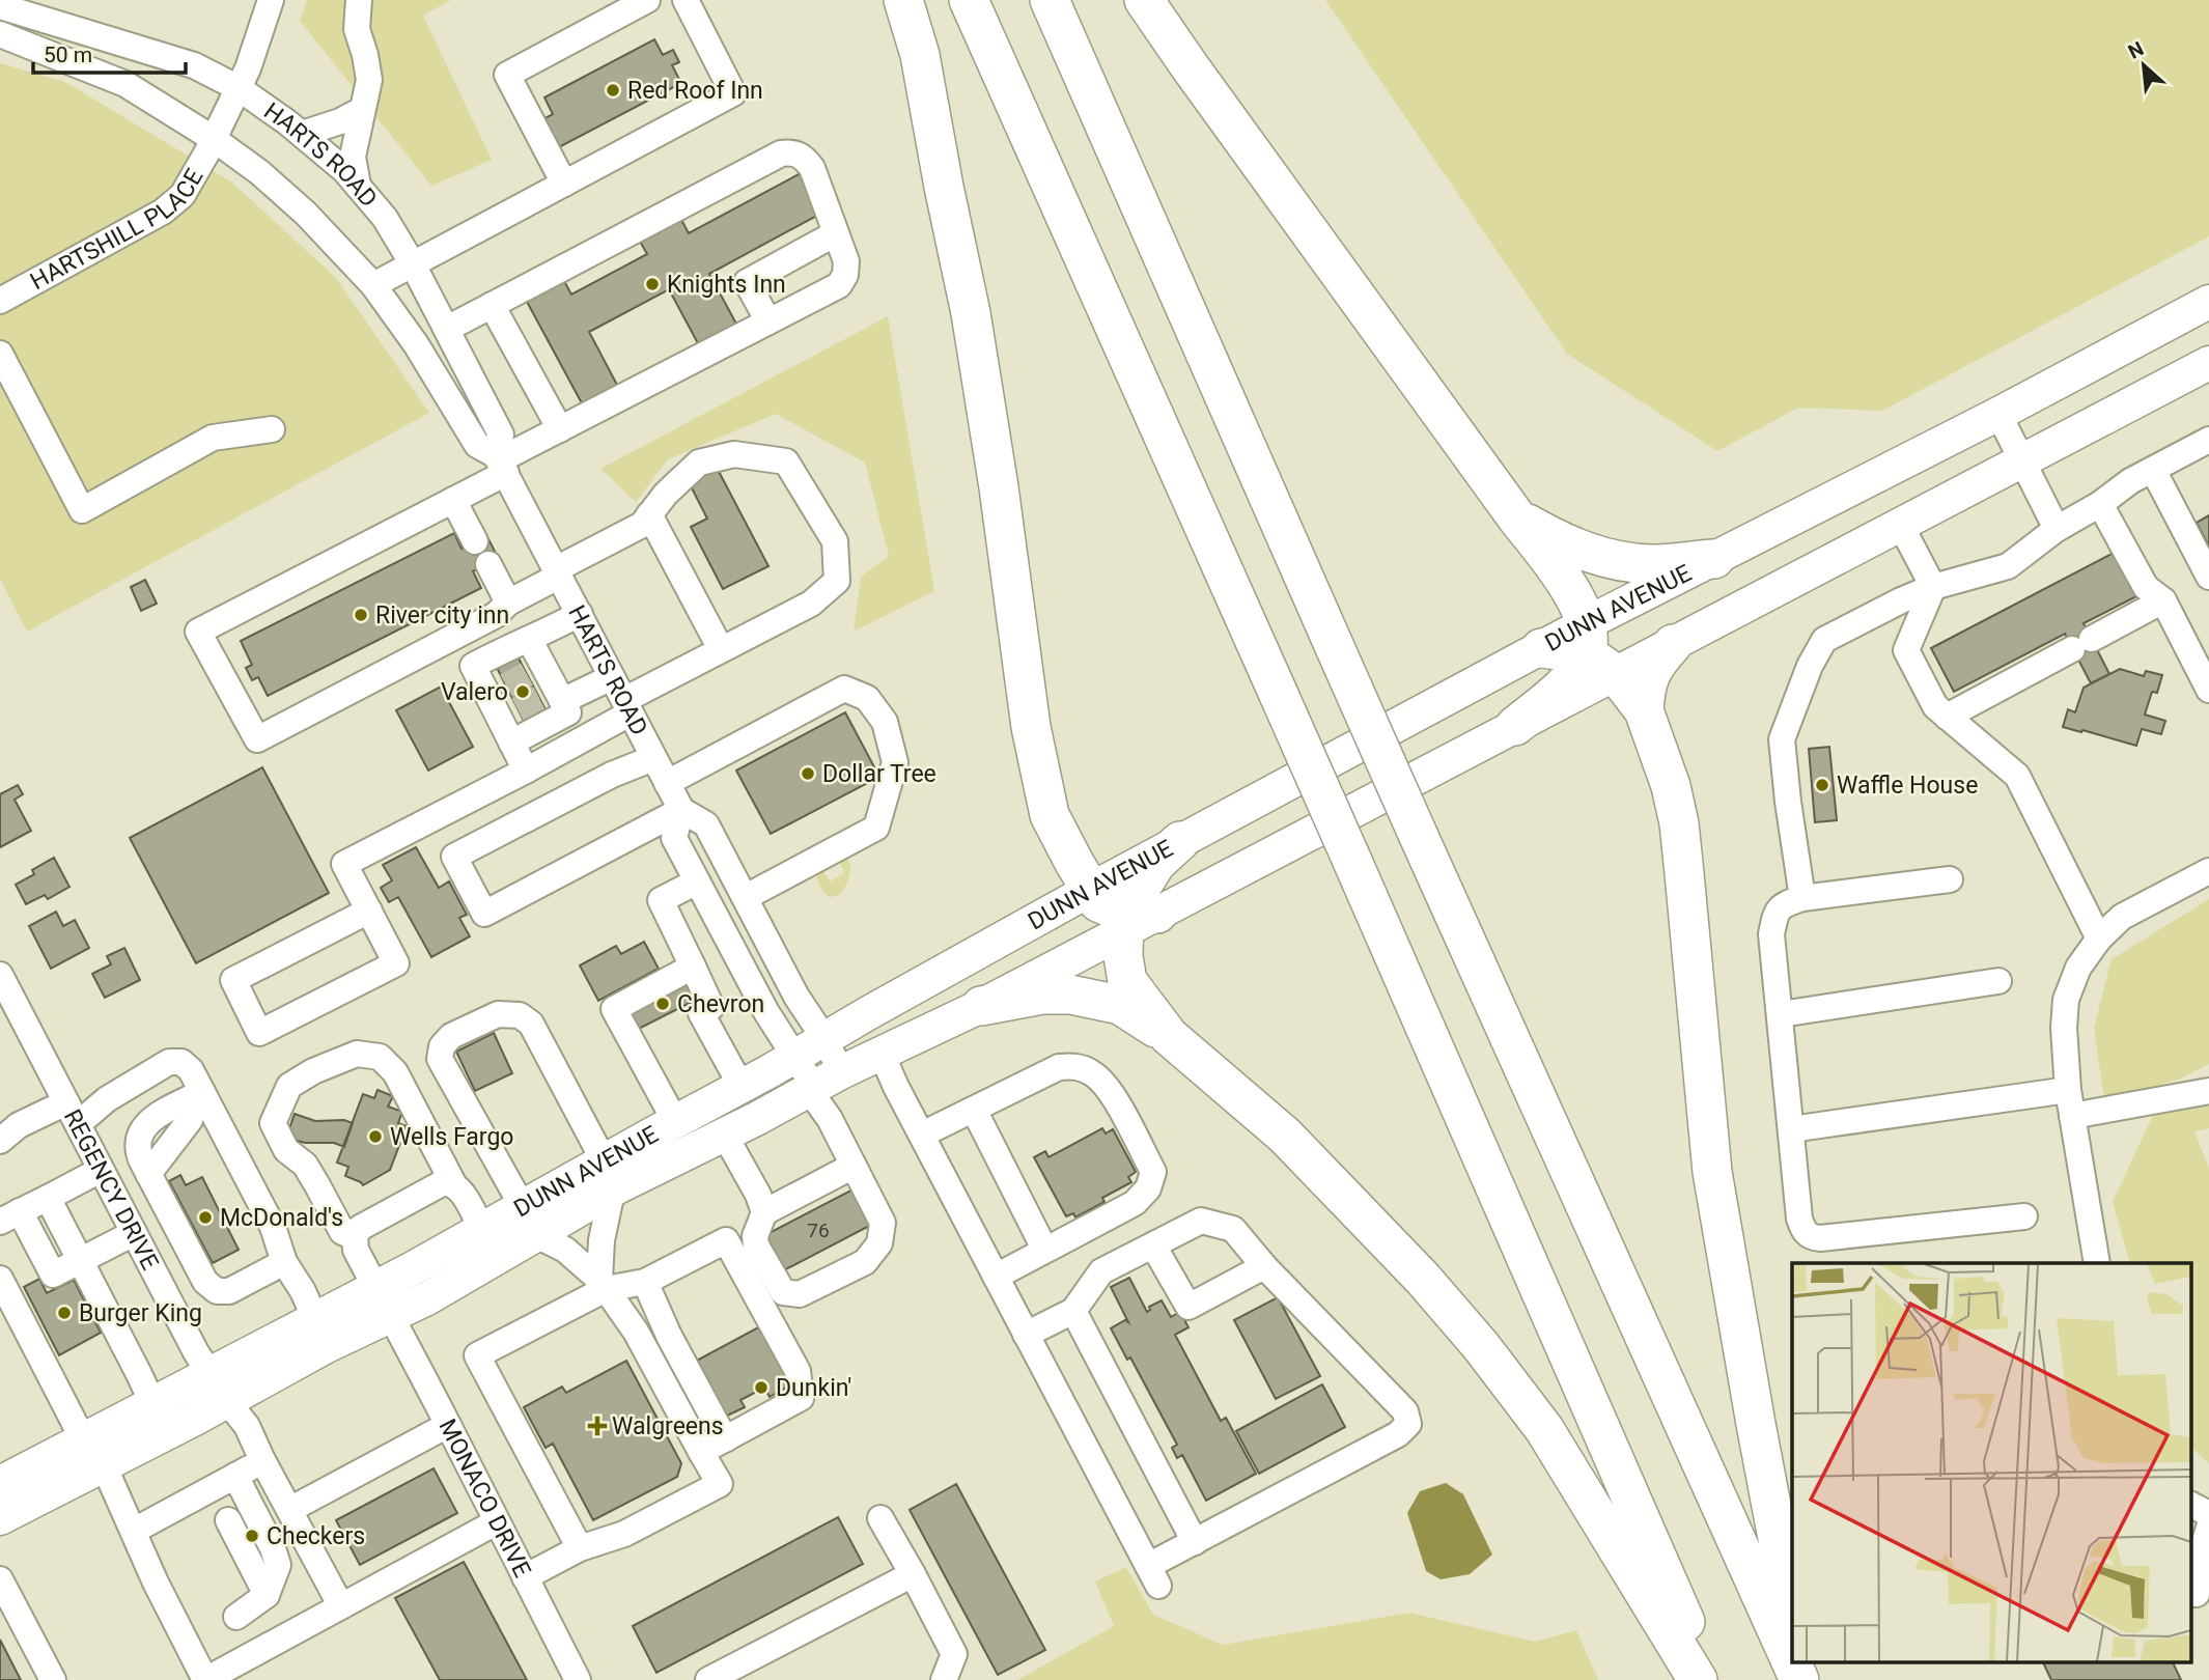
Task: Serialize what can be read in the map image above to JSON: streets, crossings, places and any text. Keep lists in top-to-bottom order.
{
  "streets": {
    "main road": ["DUNN AVENUE"],
    "street": [
      "HARTS ROAD",
      "HARTSHILL PLACE",
      "REGENCY DRIVE",
      "MONACO DRIVE"
    ]
  },
  "crossings": [
    ["HARTS ROAD", "HARTSHILL PLACE"],
    ["HARTS ROAD", "DUNN AVENUE"],
    ["DUNN AVENUE", "REGENCY DRIVE"],
    ["DUNN AVENUE", "MONACO DRIVE"]
  ],
  "places": {
    "other": [
      "Red Roof Inn",
      "Knights Inn",
      "River city inn",
      "Valero",
      "Dollar Tree",
      "Waffle House",
      "Chevron",
      "Wells Fargo",
      "McDonald's",
      "Burger King",
      "Dunkin'",
      "Checkers"
    ],
    "health": ["Walgreens"]
  },
  "house_numbers": ["76"],
  "scale_bar": "50 m",
  "north": "top left"
}
